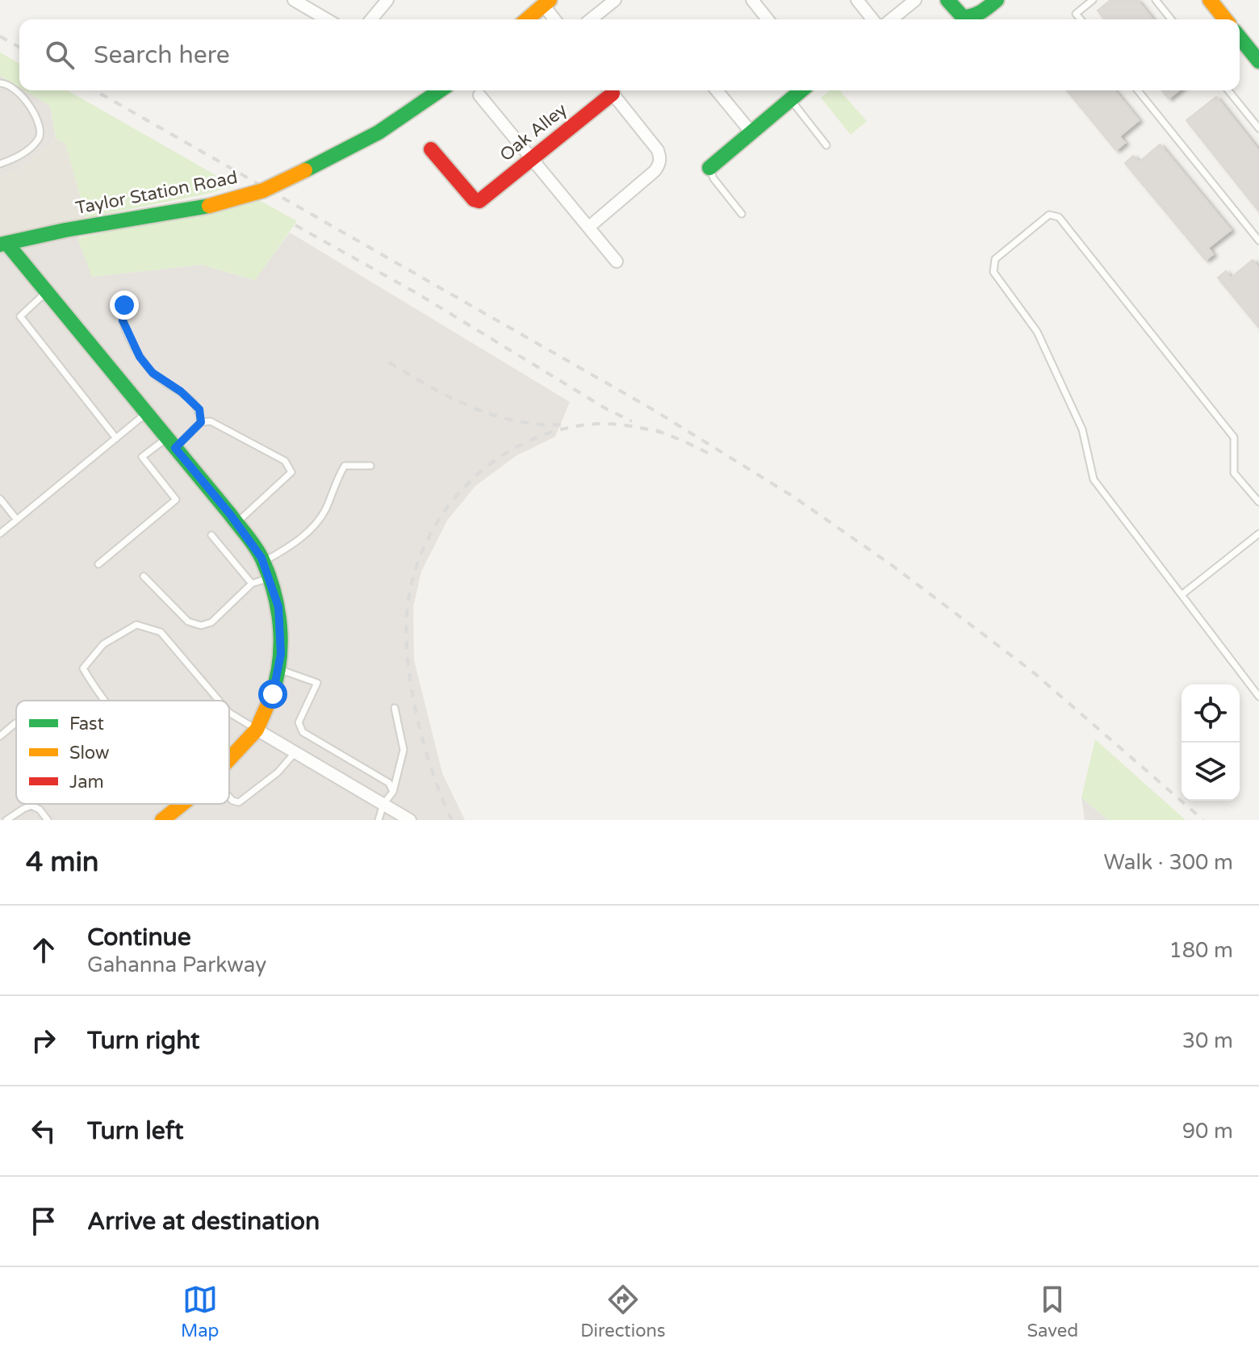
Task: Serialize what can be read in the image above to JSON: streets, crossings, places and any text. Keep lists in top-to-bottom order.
{
  "streets": {
    "street": ["Oak Alley", "Taylor Station Road"]
  },
  "legend": ["Fast", "Slow", "Jam"],
  "page": {
    "search": "Search here",
    "heading": ["4 min", "Walk · 300 m"],
    "list": [
      ["Continue", "Gahanna Parkway", "180 m"],
      ["Turn right", "30 m"],
      ["Turn left", "90 m"],
      "Arrive at destination"
    ],
    "nav": ["Map", "Directions", "Saved"]
  }
}
